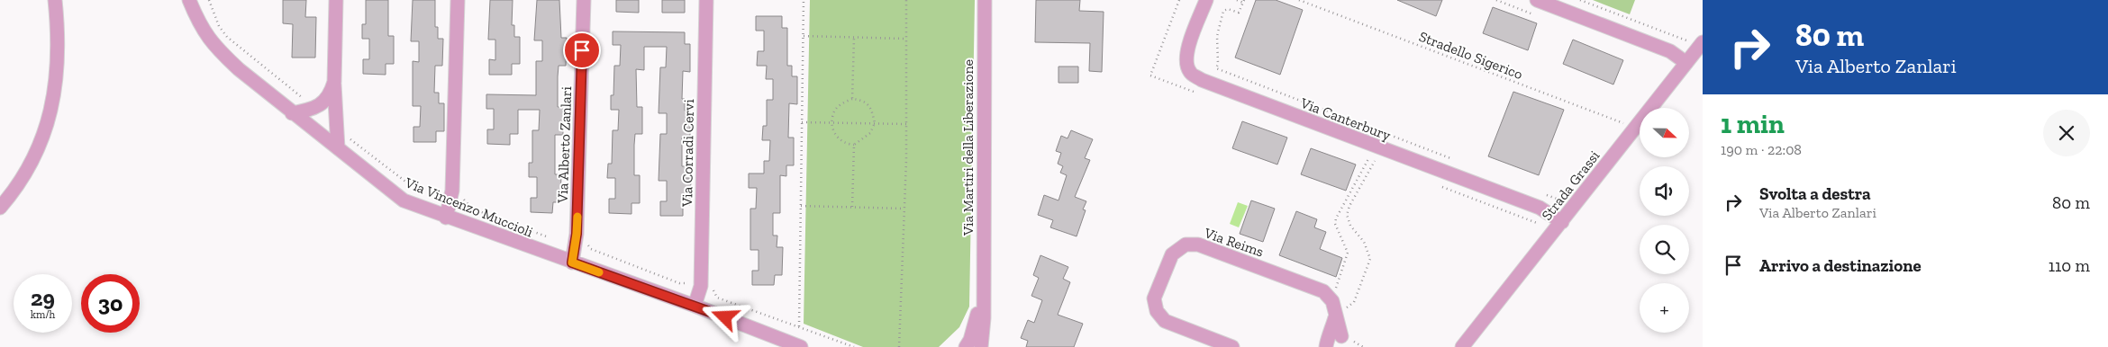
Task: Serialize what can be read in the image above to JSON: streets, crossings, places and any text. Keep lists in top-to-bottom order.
{
  "streets": {
    "street": [
      "Via Canterbury",
      "Via Alberto Zanlari",
      "Via Martiri della Liberazione",
      "Via Corradi Cervi",
      "Strada Grassi",
      "Via Vincenzo Muccioli",
      "Via Reims"
    ],
    "path": ["Stradello Sigerico"]
  },
  "crossings": [
    ["Stradello Sigerico", "Strada Grassi"],
    ["Via Canterbury", "Strada Grassi"],
    ["Via Alberto Zanlari", "Via Vincenzo Muccioli"],
    ["Via Corradi Cervi", "Via Vincenzo Muccioli"]
  ],
  "north": "right",
  "page": {
    "turn": ["80 m", "Via Alberto Zanlari"],
    "heading": ["1 min", "190 m · 22:08"],
    "map_buttons": "+",
    "list": [
      {
        "name": "Svolta a destra",
        "note": "Via Alberto Zanlari",
        "value": "80 m"
      },
      {
        "name": "Arrivo a destinazione",
        "value": "110 m"
      }
    ],
    "speed": "29 km/h",
    "limit": "30"
  }
}
